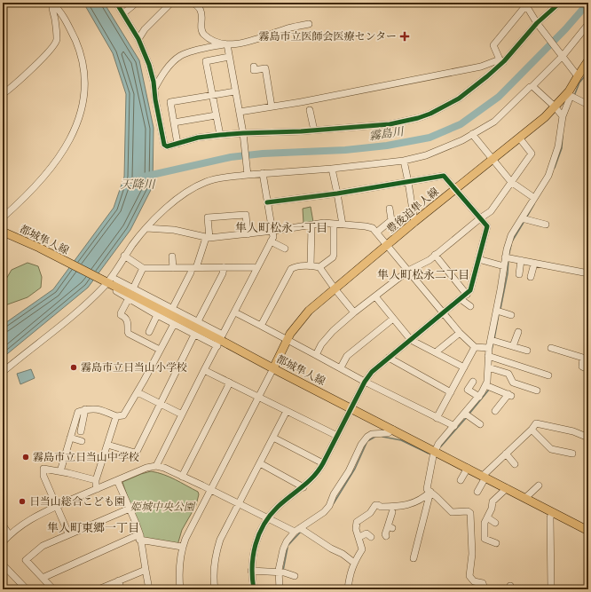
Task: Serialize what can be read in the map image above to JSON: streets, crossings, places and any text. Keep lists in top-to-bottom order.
{
  "streets": {
    "main road": ["豊後迫隼人線", "都城隼人線"]
  },
  "crossings": [
    ["豊後迫隼人線", "都城隼人線"]
  ],
  "districts": ["隼人町松永一丁目", "隼人町松永二丁目", "隼人町東郷一丁目"],
  "water": ["霧島川", "天降川"],
  "parks": ["姫城中央公園"],
  "places": {
    "health": ["霧島市立医師会医療センター"],
    "other": ["霧島市立日当山小学校", "霧島市立日当山中学校", "日当山総合こども園"]
  }
}
